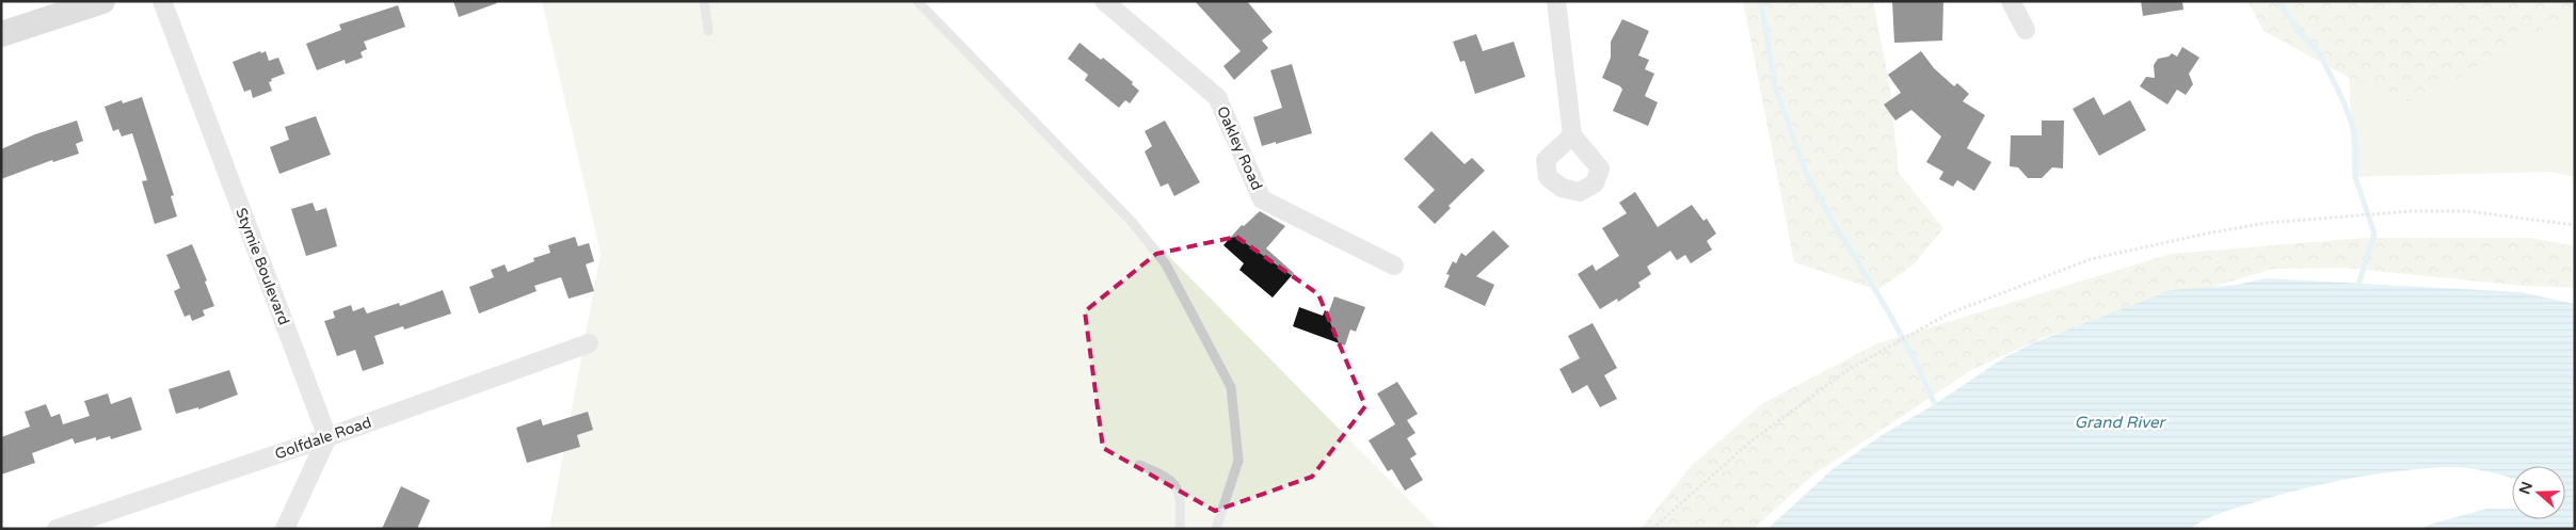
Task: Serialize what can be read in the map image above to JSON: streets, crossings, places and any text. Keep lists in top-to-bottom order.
{
  "streets": {
    "street": ["Oakley Road", "Stymie Boulevard", "Golfdale Road"]
  },
  "crossings": [
    ["Stymie Boulevard", "Golfdale Road"]
  ],
  "water": ["Grand River"],
  "north": "left"
}
